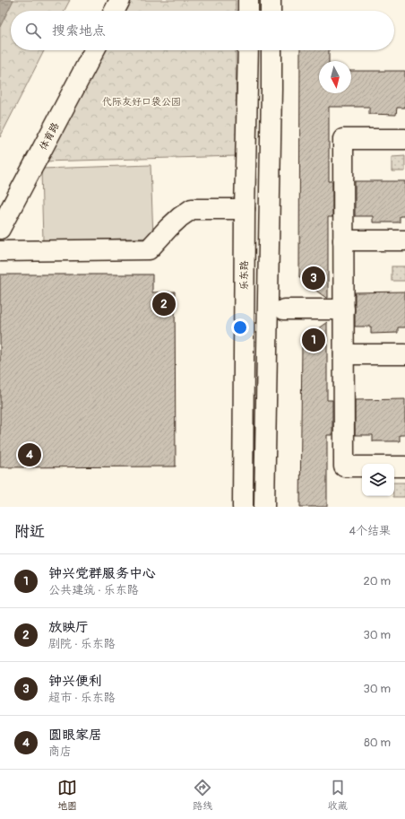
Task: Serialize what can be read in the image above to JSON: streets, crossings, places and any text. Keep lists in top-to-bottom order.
{
  "streets": {
    "main road": ["体育路", "乐东路"]
  },
  "parks": ["代际友好口袋公园"],
  "north": "bottom",
  "page": {
    "search": "搜索地点",
    "pins": [
      "3",
      "2",
      "1",
      "4"
    ],
    "heading": ["附近", "4个结果"],
    "list": [
      {
        "mark": "1",
        "name": "钟兴党群服务中心",
        "note": "公共建筑 · 乐东路",
        "value": "20 m"
      },
      {
        "mark": "2",
        "name": "放映厅",
        "note": "剧院 · 乐东路",
        "value": "30 m"
      },
      {
        "mark": "3",
        "name": "钟兴便利",
        "note": "超市 · 乐东路",
        "value": "30 m"
      },
      {
        "mark": "4",
        "name": "圆眼家居",
        "note": "商店",
        "value": "80 m"
      }
    ],
    "nav": ["地图", "路线", "收藏"]
  }
}
